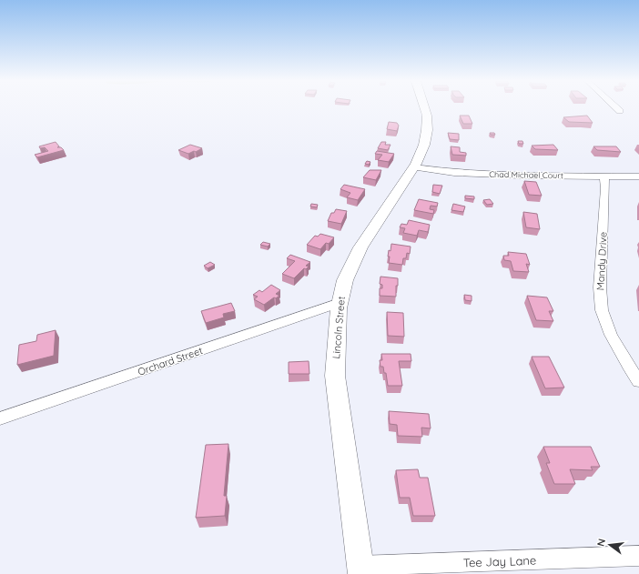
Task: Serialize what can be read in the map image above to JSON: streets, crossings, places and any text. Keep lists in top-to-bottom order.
{
  "streets": {
    "main road": ["Lincoln Street"],
    "street": [
      "Chad Michael Court",
      "Mandy Drive",
      "Orchard Street",
      "Tee Jay Lane"
    ]
  },
  "crossings": [
    ["Chad Michael Court", "Mandy Drive"],
    ["Chad Michael Court", "Lincoln Street"],
    ["Lincoln Street", "Orchard Street"],
    ["Lincoln Street", "Tee Jay Lane"]
  ],
  "north": "left"
}
